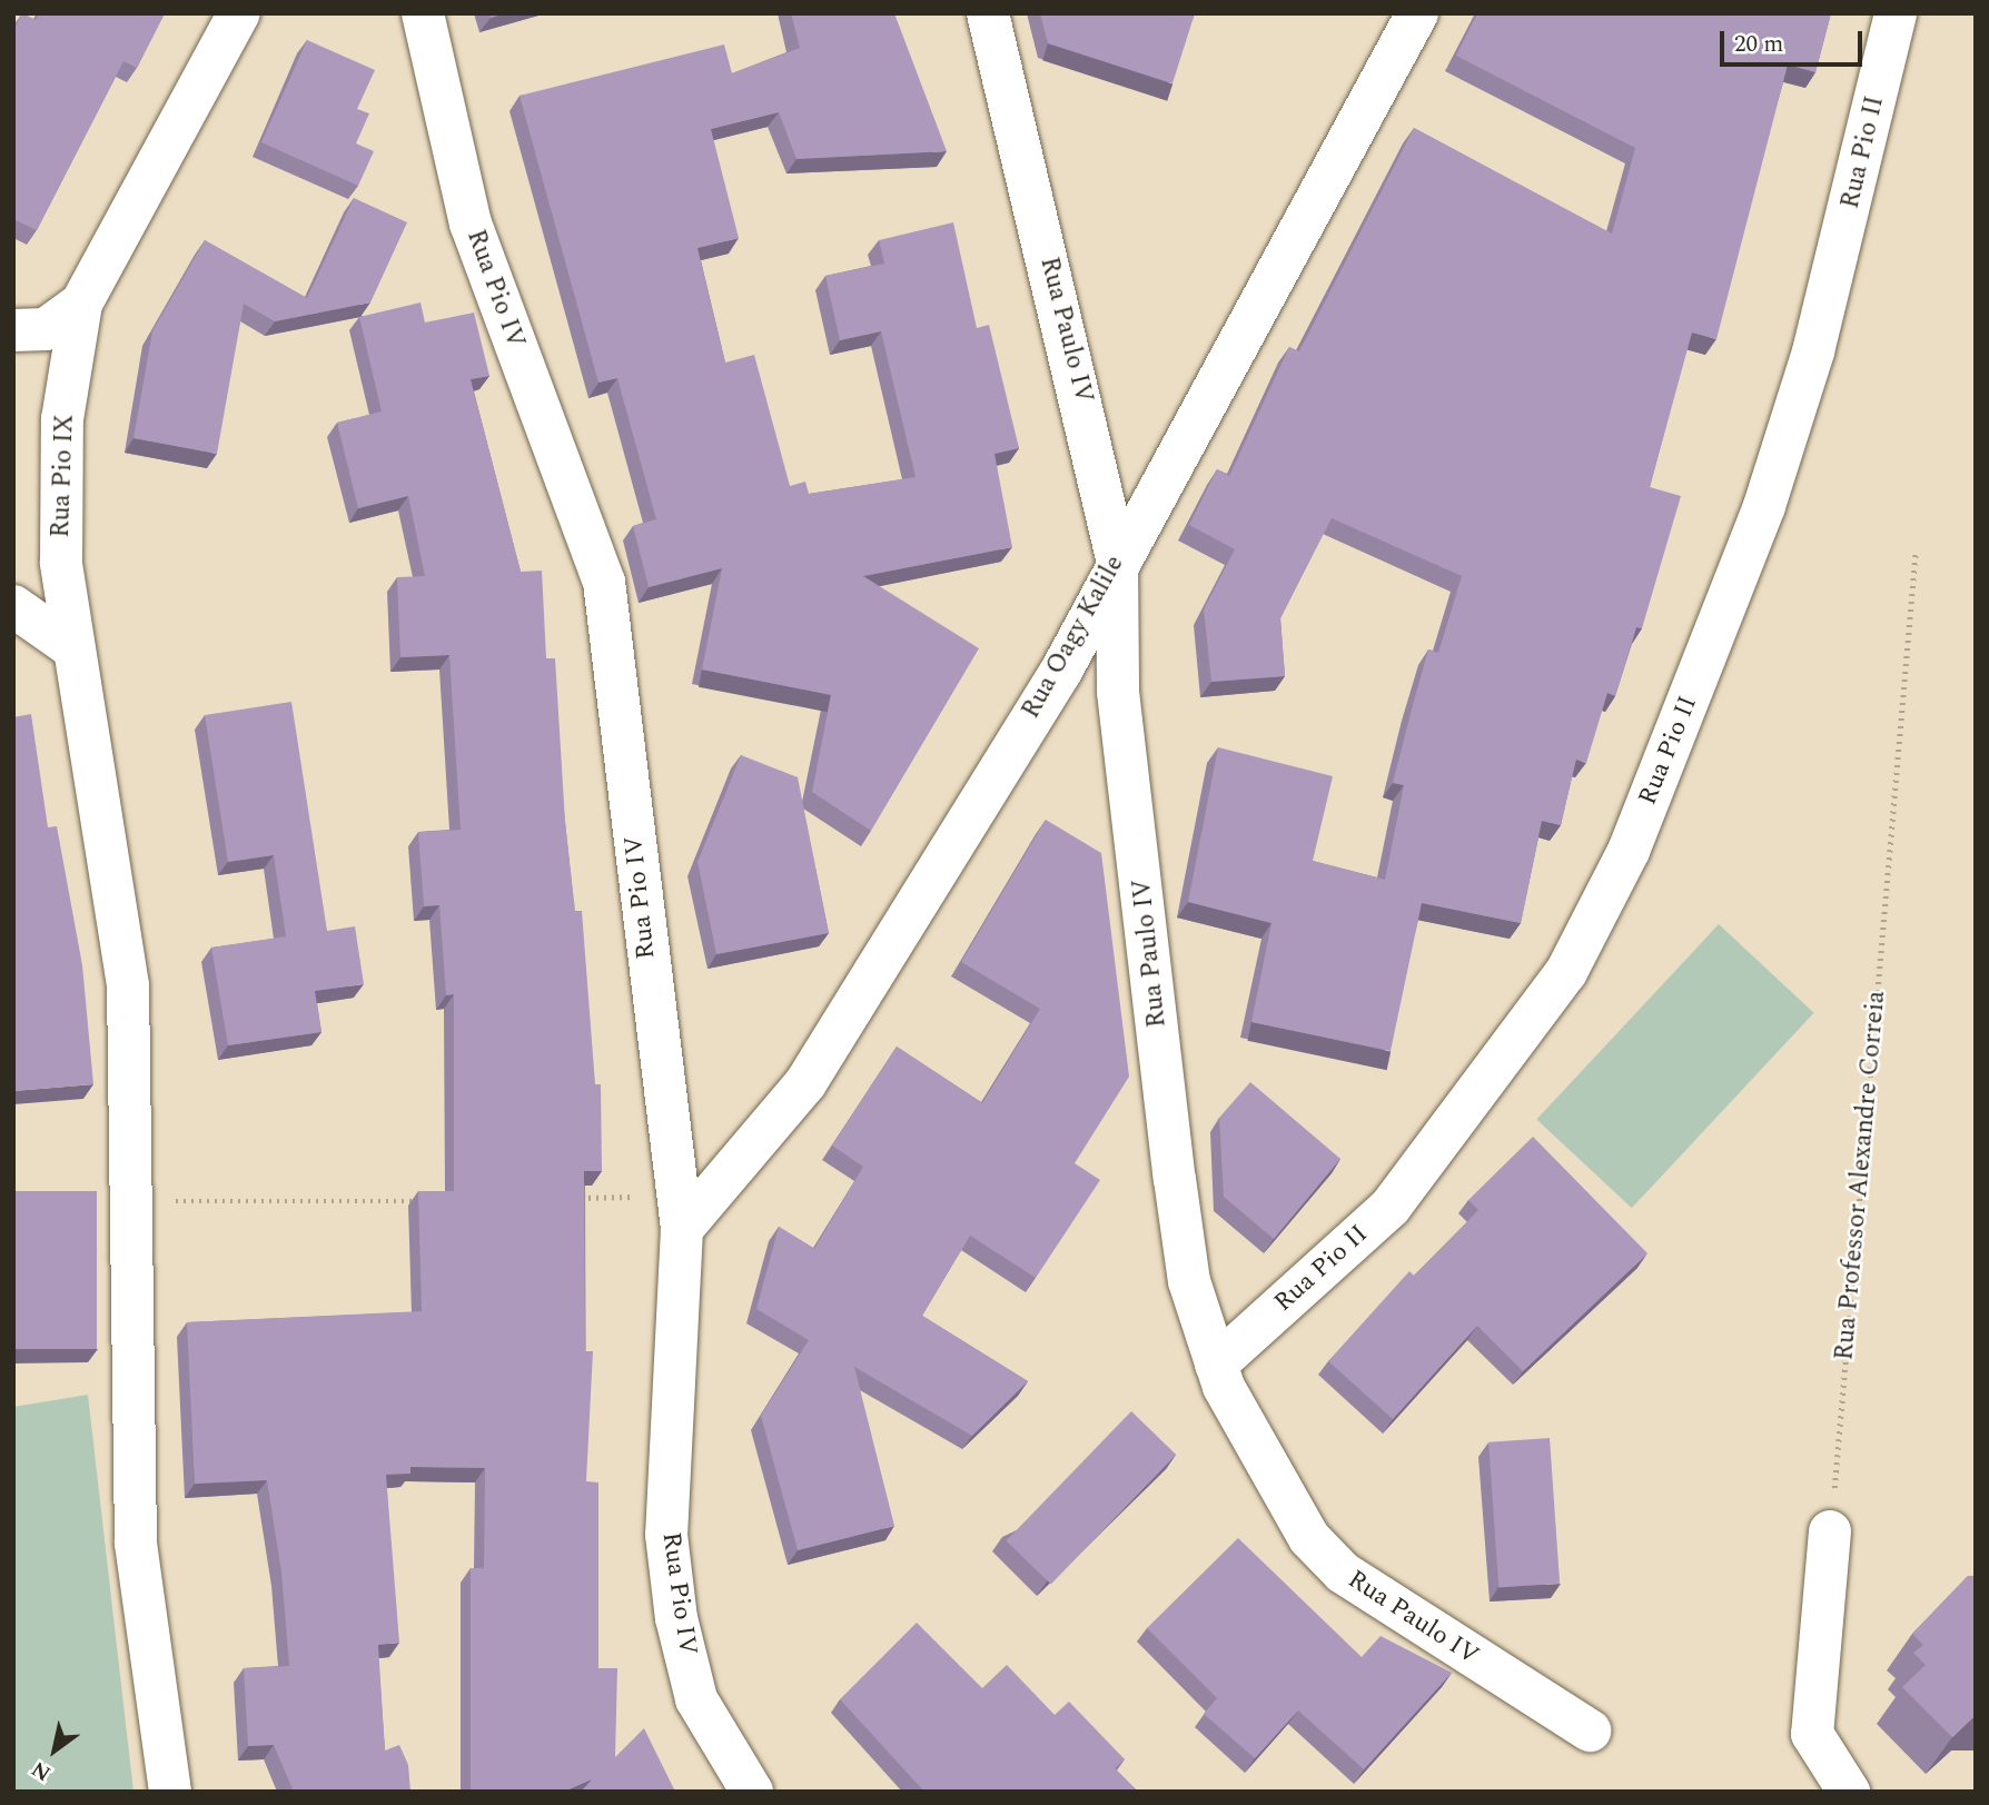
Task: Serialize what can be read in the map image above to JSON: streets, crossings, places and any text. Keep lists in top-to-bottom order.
{
  "streets": {
    "street": [
      "Rua Pio II",
      "Rua Pio IV",
      "Rua Paulo IV",
      "Rua Pio IX",
      "Rua Oagy Kalile"
    ],
    "path": ["Rua Professor Alexandre Correia"]
  },
  "crossings": [
    ["Rua Pio II", "Rua Paulo IV"],
    ["Rua Pio IV", "Rua Oagy Kalile"],
    ["Rua Paulo IV", "Rua Oagy Kalile"]
  ],
  "scale_bar": "20 m",
  "north": "bottom left"
}
